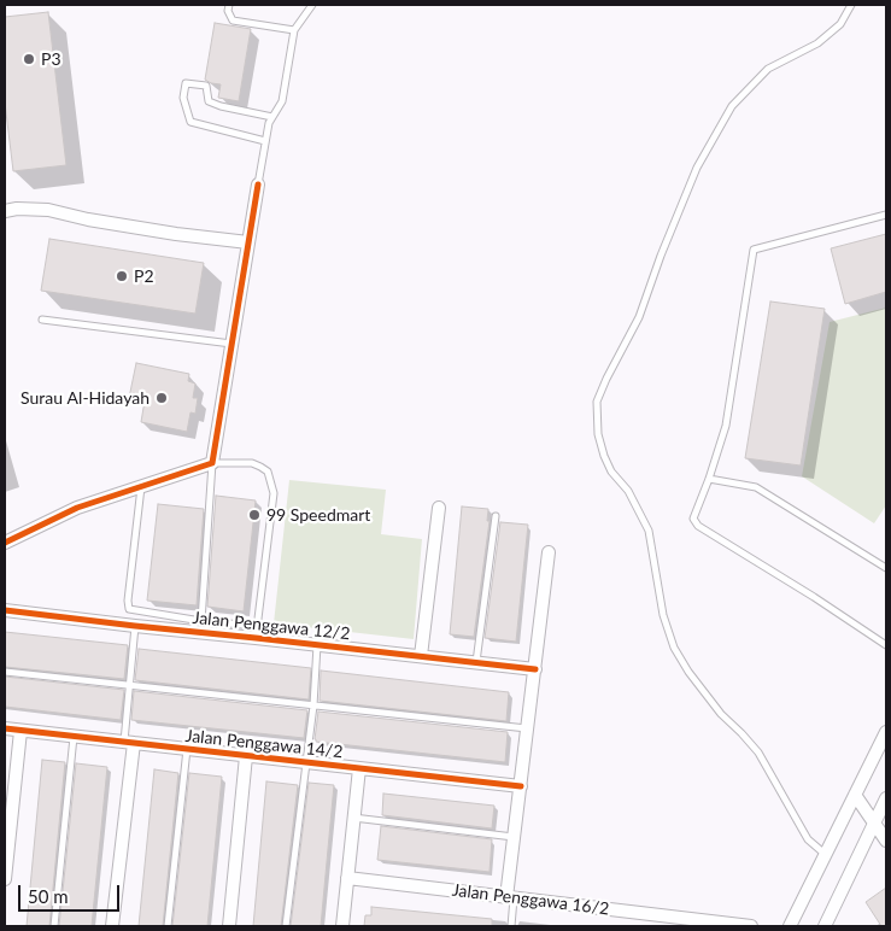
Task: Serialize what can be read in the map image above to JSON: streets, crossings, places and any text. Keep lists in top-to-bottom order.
{
  "streets": {
    "street": ["Jalan Penggawa 12/2", "Jalan Penggawa 14/2", "Jalan Penggawa 16/2"]
  },
  "places": [
    "P3",
    "P2",
    "Surau Al-Hidayah",
    "99 Speedmart"
  ],
  "scale_bar": "50 m"
}
